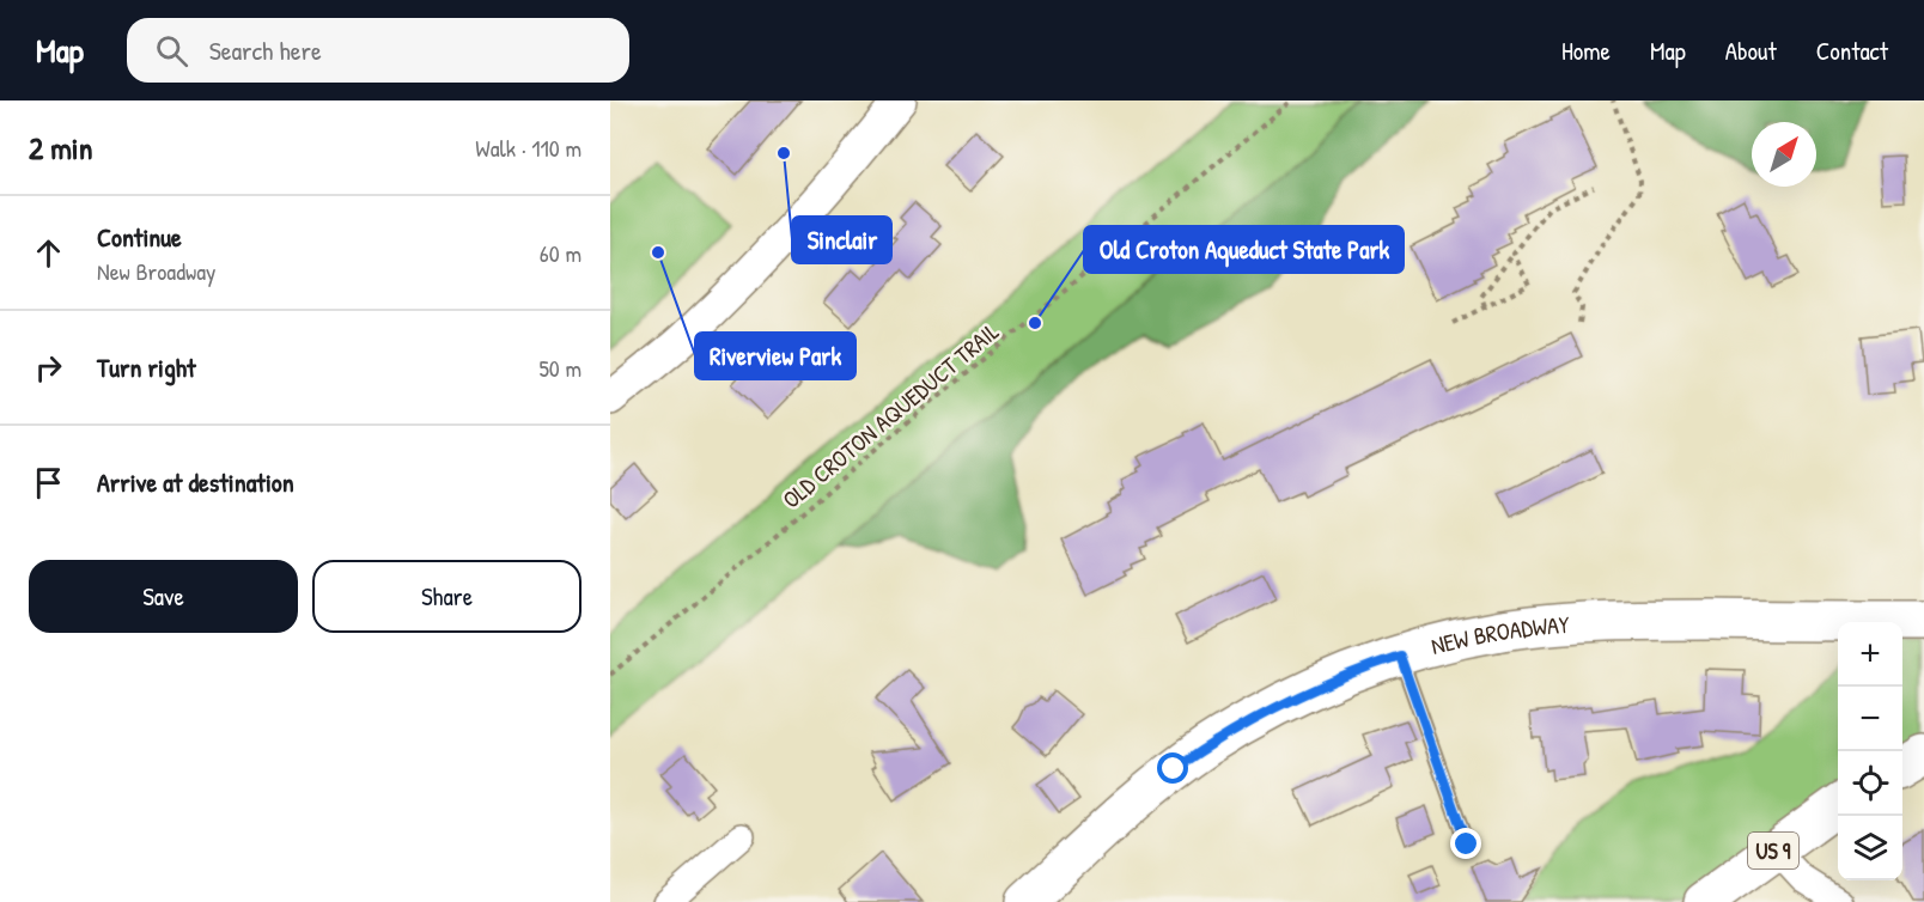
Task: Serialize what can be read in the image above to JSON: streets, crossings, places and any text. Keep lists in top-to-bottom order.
{
  "streets": {
    "main road": ["NEW BROADWAY", "US 9"],
    "path": ["OLD CROTON AQUEDUCT TRAIL"]
  },
  "places": ["Sinclair", "Riverview Park", "Old Croton Aqueduct State Park"],
  "north": "top right",
  "page": {
    "header": "Map",
    "search": "Search here",
    "nav": [
      "Home",
      "Map",
      "About",
      "Contact"
    ],
    "heading": ["2 min", "Walk · 110 m"],
    "list": [
      ["Continue", "New Broadway", "60 m"],
      ["Turn right", "50 m"],
      "Arrive at destination"
    ],
    "buttons": ["Save", "Share"],
    "map_buttons": ["+", "−"]
  }
}
